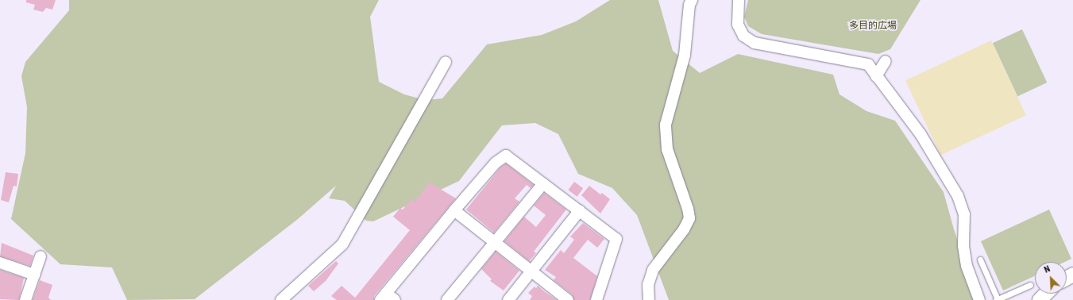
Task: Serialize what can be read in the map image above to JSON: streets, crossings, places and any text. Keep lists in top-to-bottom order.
{
  "parks": ["多目的広場"],
  "north": "top left"
}
